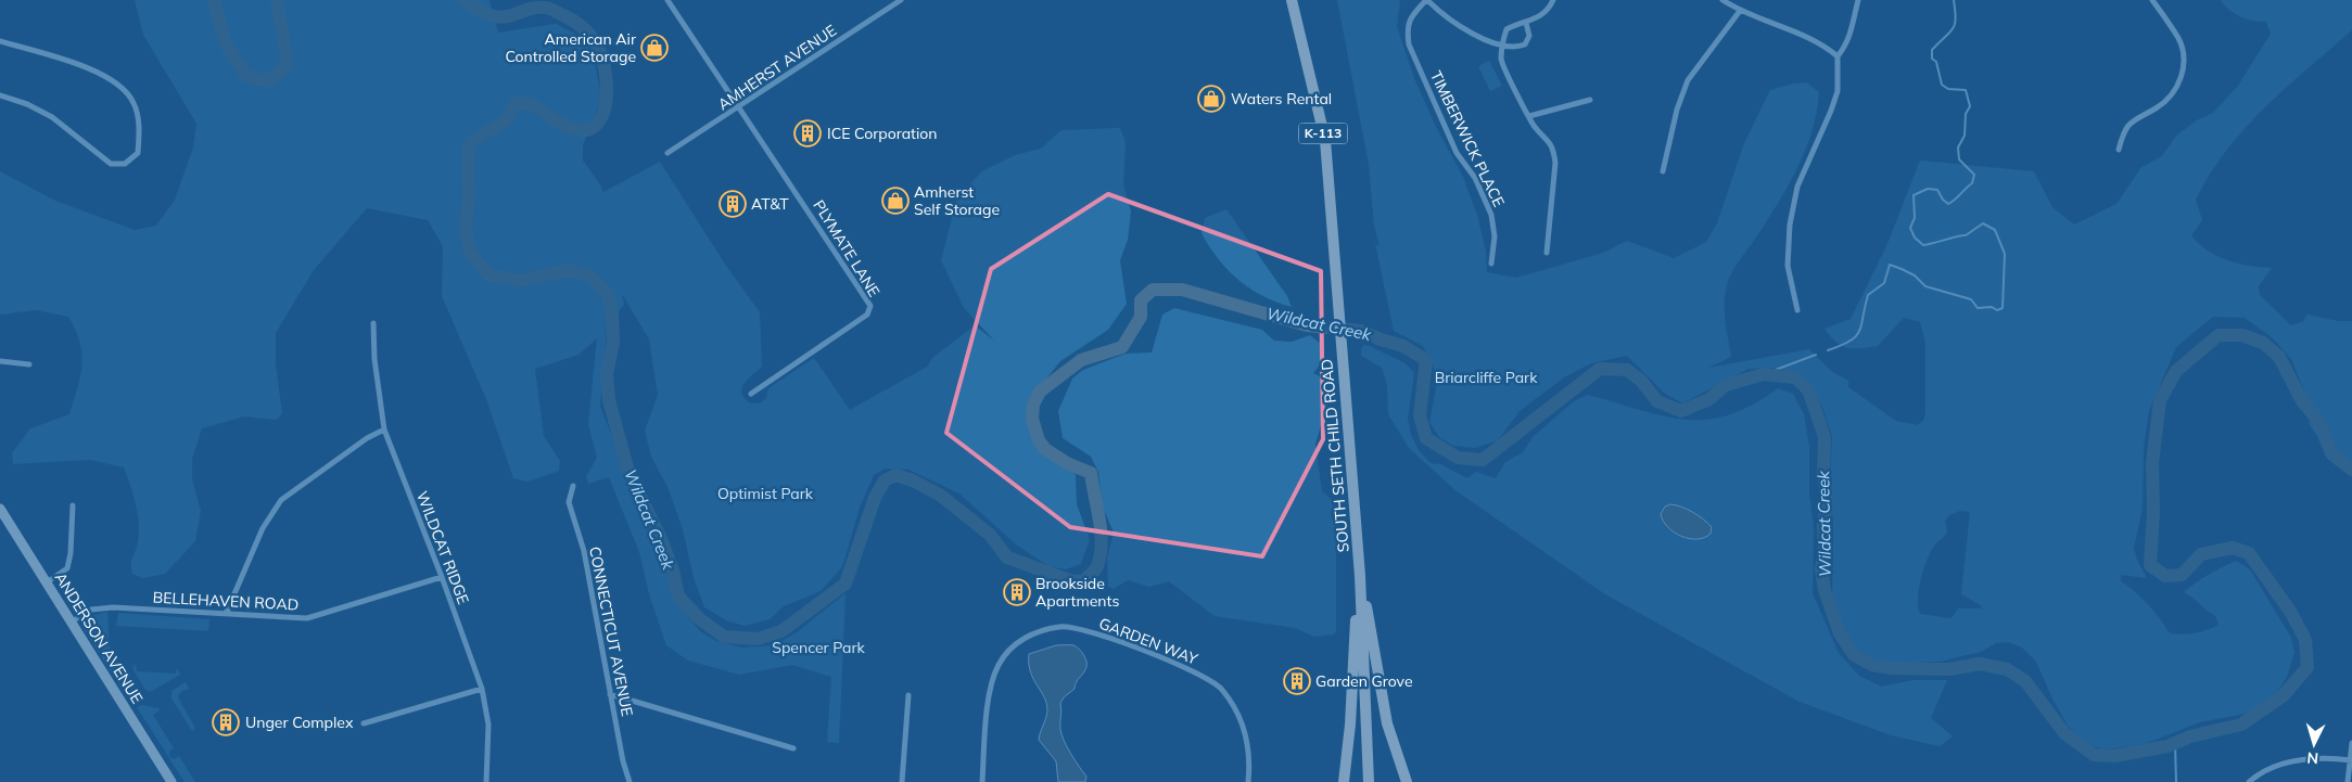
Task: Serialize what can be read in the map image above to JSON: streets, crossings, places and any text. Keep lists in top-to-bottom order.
{
  "streets": {
    "main road": ["K-113", "SOUTH SETH CHILD ROAD", "ANDERSON AVENUE"],
    "street": [
      "AMHERST AVENUE",
      "TIMBERWICK PLACE",
      "PLYMATE LANE",
      "WILDCAT RIDGE",
      "BELLEHAVEN ROAD",
      "CONNECTICUT AVENUE",
      "GARDEN WAY"
    ]
  },
  "crossings": [
    ["AMHERST AVENUE", "PLYMATE LANE"],
    ["WILDCAT RIDGE", "BELLEHAVEN ROAD"],
    ["BELLEHAVEN ROAD", "ANDERSON AVENUE"]
  ],
  "water": ["Wildcat Creek"],
  "parks": ["Briarcliffe Park", "Optimist Park", "Spencer Park"],
  "places": {
    "shop": ["American Air Controlled Storage", "Waters Rental", "Amherst Self Storage"],
    "building": [
      "ICE Corporation",
      "AT&T",
      "Brookside Apartments",
      "Garden Grove",
      "Unger Complex"
    ]
  },
  "north": "bottom"
}
